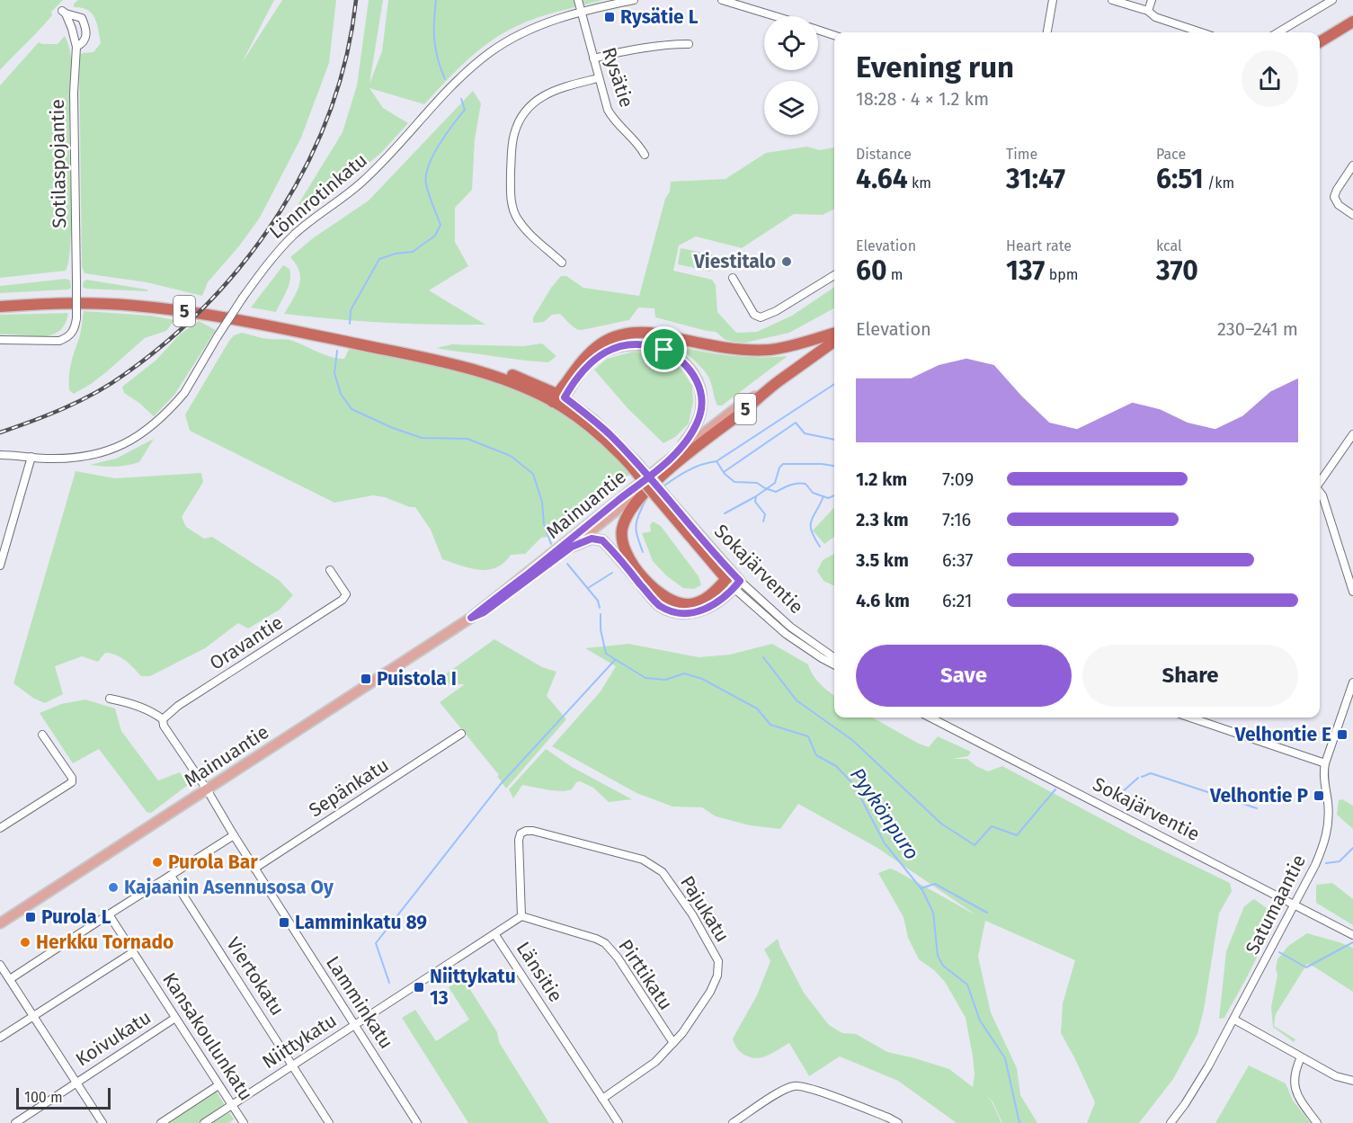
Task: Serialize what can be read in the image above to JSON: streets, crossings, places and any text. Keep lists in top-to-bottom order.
{
  "streets": {
    "highway": ["5", "Mainuantie", "Sokajärventie"],
    "street": [
      "Rysätie",
      "Sotilaspojantie",
      "Lönnrotinkatu",
      "Oravantie",
      "Sepänkatu",
      "Satumaantie",
      "Pajukatu",
      "Länsitie",
      "Pirttikatu",
      "Viertokatu",
      "Lamminkatu",
      "Kansakoulunkatu",
      "Koivukatu",
      "Niittykatu"
    ]
  },
  "crossings": [
    ["Rysätie", "Lönnrotinkatu"],
    ["5", "Mainuantie"],
    ["5", "Sokajärventie"],
    ["Mainuantie", "Lamminkatu"],
    ["Sokajärventie", "Satumaantie"],
    ["Oravantie", "Lamminkatu"],
    ["Sepänkatu", "Lamminkatu"],
    ["Pajukatu", "Länsitie"],
    ["Pajukatu", "Pirttikatu"],
    ["Länsitie", "Pirttikatu"],
    ["Länsitie", "Niittykatu"],
    ["Viertokatu", "Niittykatu"],
    ["Lamminkatu", "Niittykatu"],
    ["Kansakoulunkatu", "Koivukatu"],
    ["Kansakoulunkatu", "Niittykatu"]
  ],
  "water": ["Pyykönpuro"],
  "places": {
    "transit": [
      "Rysätie L",
      "Puistola I",
      "Velhontie E",
      "Velhontie P",
      "Purola L",
      "Lamminkatu 89",
      "Niittykatu 13"
    ],
    "other": [
      "Viestitalo",
      "Purola Bar",
      "Kajaanin Asennusosa Oy",
      "Herkku Tornado"
    ]
  },
  "scale_bar": "100 m",
  "page": {
    "heading": ["Evening run", "18:28 · 4 × 1.2 km"],
    "stats": [
      ["Distance", "4.64 km"],
      ["Time", "31:47"],
      ["Pace", "6:51 /km"],
      ["Elevation", "60 m"],
      ["Heart rate", "137 bpm"],
      ["kcal", "370"]
    ],
    "chart": ["Elevation", "230–241 m"],
    "list": [
      {
        "name": "1.2 km",
        "note": "7:09"
      },
      {
        "name": "2.3 km",
        "note": "7:16"
      },
      {
        "name": "3.5 km",
        "note": "6:37"
      },
      {
        "name": "4.6 km",
        "note": "6:21"
      }
    ],
    "buttons": ["Save", "Share"],
    "scale": "100 m"
  }
}
